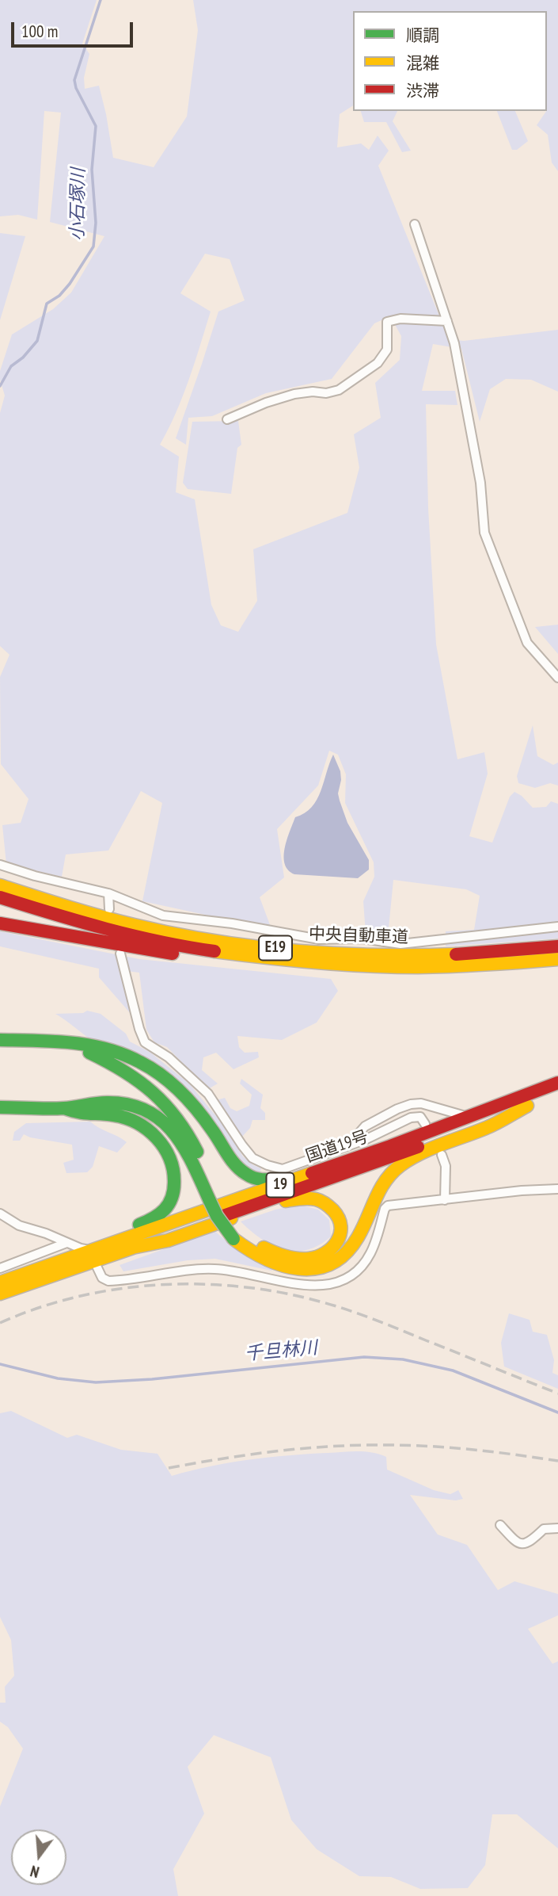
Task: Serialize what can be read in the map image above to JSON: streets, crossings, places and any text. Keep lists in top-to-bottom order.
{
  "streets": {
    "highway": [
      "中央自動車道",
      "E19",
      "国道19号",
      "19"
    ]
  },
  "water": ["小石塚川", "千旦林川"],
  "legend": ["順調", "混雑", "渋滞"],
  "scale_bar": "100 m",
  "north": "bottom"
}
